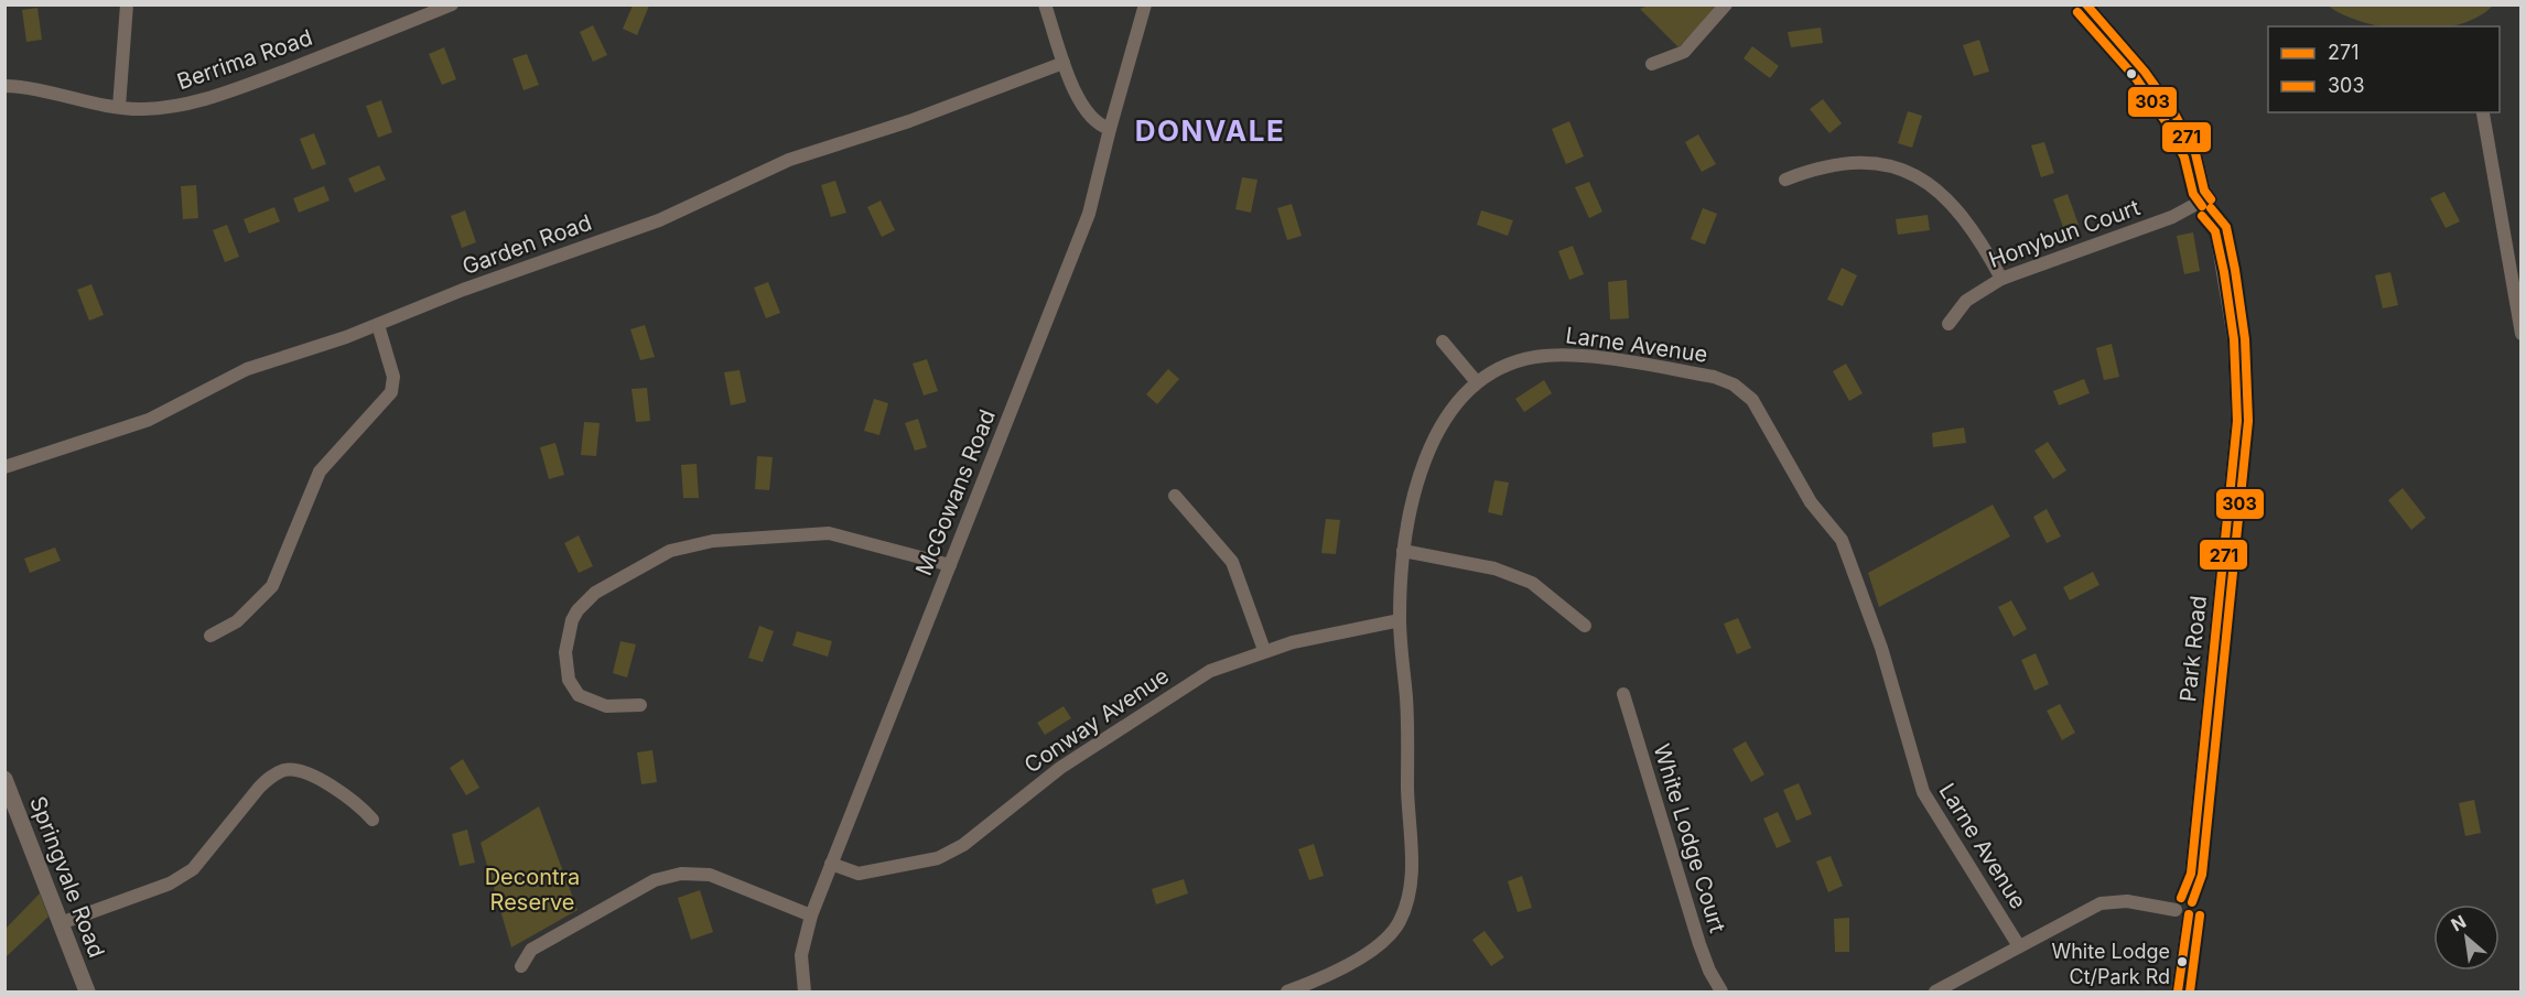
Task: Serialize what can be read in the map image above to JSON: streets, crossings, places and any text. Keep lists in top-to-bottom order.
{
  "streets": {
    "main road": ["Springvale Road"],
    "street": [
      "Berrima Road",
      "Honybun Court",
      "Garden Road",
      "Larne Avenue",
      "McGowans Road",
      "Park Road",
      "Conway Avenue",
      "White Lodge Court"
    ]
  },
  "crossings": [
    ["Honybun Court", "Park Road"],
    ["Larne Avenue", "Conway Avenue"],
    ["McGowans Road", "Conway Avenue"]
  ],
  "districts": ["DONVALE"],
  "parks": ["Decontra Reserve"],
  "places": ["White Lodge Ct/Park Rd"],
  "lines": ["transit line 271", "transit line 303"],
  "legend": ["271", "303"],
  "north": "top left"
}
